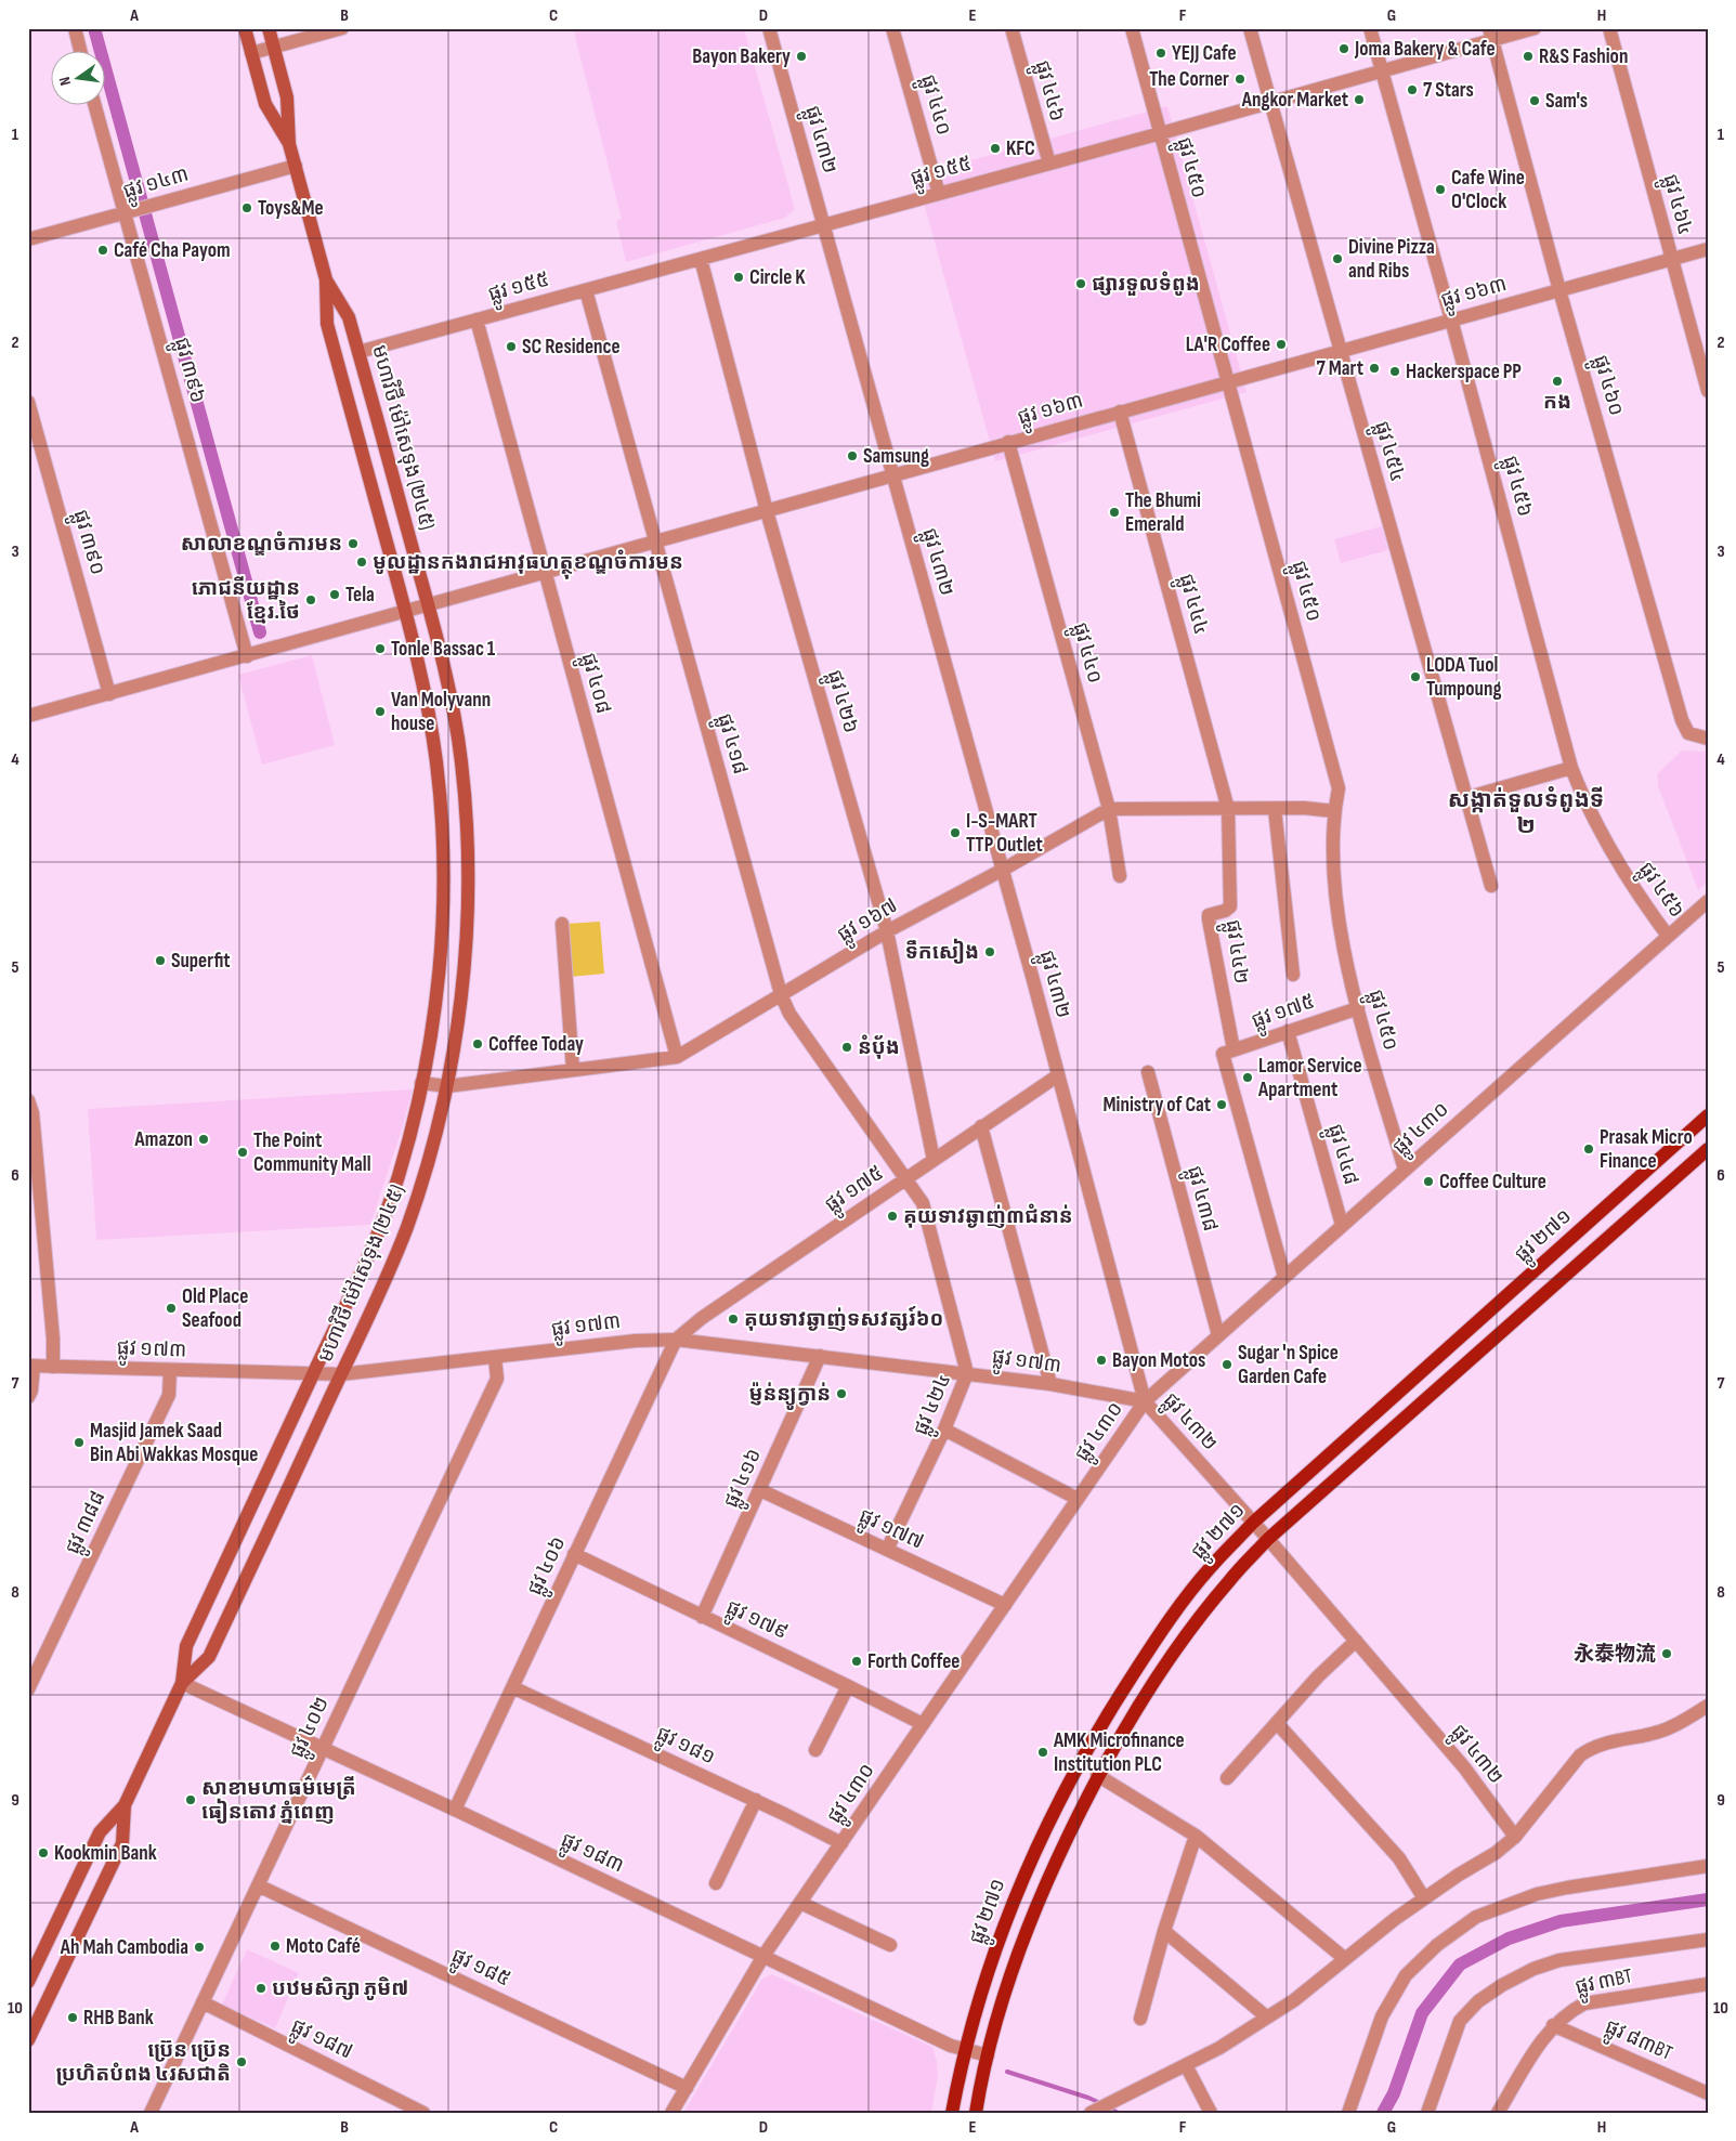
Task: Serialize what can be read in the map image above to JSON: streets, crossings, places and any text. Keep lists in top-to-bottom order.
{
  "streets": {
    "main road": ["មហាវិថី ម៉ៅសេទុង (២៤៥)", "ផ្លូវ ២៧១"],
    "street": [
      "ផ្លូវ ៤៤៦",
      "ផ្លូវ ៤៤០",
      "ផ្លូវ ៤៣២",
      "ផ្លូវ ៤៥០",
      "ផ្លូវ ១៥៥",
      "ផ្លូវ ១៤៣",
      "ផ្លូវ ៤៦៤",
      "ផ្លូវ ១៦៣",
      "ផ្លូវ ៣៩៦",
      "ផ្លូវ ៤៦០",
      "ផ្លូវ ៤៥៤",
      "ផ្លូវ ៤៥៦",
      "ផ្លូវ ៣៩០",
      "ផ្លូវ ៤៤៤",
      "ផ្លូវ ៤០៨",
      "ផ្លូវ ៤២៦",
      "ផ្លូវ ៤១៨",
      "ផ្លូវ ១៦៧",
      "ផ្លូវ ៤៤២",
      "ផ្លូវ ១៧៥",
      "ផ្លូវ ៤៣០",
      "ផ្លូវ ៤៤៨",
      "ផ្លូវ ៤៣៨",
      "ផ្លូវ ១៧៣",
      "ផ្លូវ ៤២៤",
      "ផ្លូវ ៤១៦",
      "ផ្លូវ ៣៨៨",
      "ផ្លូវ ១៧៧",
      "ផ្លូវ ៤០៦",
      "ផ្លូវ ១៧៩",
      "ផ្លូវ ៤០២",
      "ផ្លូវ ១៨១",
      "ផ្លូវ ១៨៣",
      "ផ្លូវ ១៨៥",
      "ផ្លូវ ៣BT",
      "ផ្លូវ ១៨៧",
      "ផ្លូវ ៨៣BT"
    ]
  },
  "crossings": [
    ["ផ្លូវ ៤៤៦", "ផ្លូវ ១៥៥"],
    ["ផ្លូវ ៤៤០", "ផ្លូវ ១៥៥"],
    ["ផ្លូវ ៤៤០", "ផ្លូវ ១៦៣"],
    ["ផ្លូវ ៤៤០", "ផ្លូវ ១៦៧"],
    ["ផ្លូវ ៤៣២", "ផ្លូវ ១៥៥"],
    ["ផ្លូវ ៤៣២", "ផ្លូវ ១៦៣"],
    ["ផ្លូវ ៤៣២", "ផ្លូវ ១៦៧"],
    ["ផ្លូវ ៤៣២", "ផ្លូវ ១៧៥"],
    ["ផ្លូវ ៤៣២", "ផ្លូវ ៤៣០"],
    ["ផ្លូវ ៤៣២", "ផ្លូវ ២៧១"],
    ["ផ្លូវ ៤៣២", "ផ្លូវ ១៧៣"],
    ["ផ្លូវ ៤៥០", "ផ្លូវ ១៥៥"],
    ["ផ្លូវ ៤៥០", "ផ្លូវ ១៦៣"],
    ["ផ្លូវ ៤៥០", "ផ្លូវ ១៦៧"],
    ["ផ្លូវ ៤៥០", "ផ្លូវ ១៧៥"],
    ["ផ្លូវ ៤៥០", "ផ្លូវ ៤៣០"],
    ["ផ្លូវ ១៥៥", "ផ្លូវ ៤៦០"],
    ["ផ្លូវ ១៥៥", "មហាវិថី ម៉ៅសេទុង (២៤៥)"],
    ["ផ្លូវ ១៥៥", "ផ្លូវ ៤៥៤"],
    ["ផ្លូវ ១៥៥", "ផ្លូវ ៤៥៦"],
    ["ផ្លូវ ១៥៥", "ផ្លូវ ៤០៨"],
    ["ផ្លូវ ១៥៥", "ផ្លូវ ៤២៦"],
    ["ផ្លូវ ១៥៥", "ផ្លូវ ៤១៨"],
    ["ផ្លូវ ១៤៣", "ផ្លូវ ៣៩៦"],
    ["ផ្លូវ ១៤៣", "មហាវិថី ម៉ៅសេទុង (២៤៥)"],
    ["ផ្លូវ ៤៦៤", "ផ្លូវ ១៦៣"],
    ["ផ្លូវ ១៦៣", "ផ្លូវ ៣៩៦"],
    ["ផ្លូវ ១៦៣", "ផ្លូវ ៤៦០"],
    ["ផ្លូវ ១៦៣", "មហាវិថី ម៉ៅសេទុង (២៤៥)"],
    ["ផ្លូវ ១៦៣", "ផ្លូវ ៤៥៤"],
    ["ផ្លូវ ១៦៣", "ផ្លូវ ៤៥៦"],
    ["ផ្លូវ ១៦៣", "ផ្លូវ ៣៩០"],
    ["ផ្លូវ ១៦៣", "ផ្លូវ ៤៤៤"],
    ["ផ្លូវ ១៦៣", "ផ្លូវ ៤០៨"],
    ["ផ្លូវ ១៦៣", "ផ្លូវ ៤២៦"],
    ["ផ្លូវ ១៦៣", "ផ្លូវ ៤១៨"],
    ["មហាវិថី ម៉ៅសេទុង (២៤៥)", "ផ្លូវ ១៦៧"],
    ["មហាវិថី ម៉ៅសេទុង (២៤៥)", "ផ្លូវ ១៧៣"],
    ["មហាវិថី ម៉ៅសេទុង (២៤៥)", "ផ្លូវ ១៨៣"],
    ["ផ្លូវ ៤៥៦", "ផ្លូវ ៤៣០"],
    ["ផ្លូវ ៤៤៤", "ផ្លូវ ១៦៧"],
    ["ផ្លូវ ៤៤៤", "ផ្លូវ ៤៤២"],
    ["ផ្លូវ ៤០៨", "ផ្លូវ ១៦៧"],
    ["ផ្លូវ ៤២៦", "ផ្លូវ ១៦៧"],
    ["ផ្លូវ ៤២៦", "ផ្លូវ ១៧៥"],
    ["ផ្លូវ ៤១៨", "ផ្លូវ ១៦៧"],
    ["ផ្លូវ ៤១៨", "ផ្លូវ ១៧៥"],
    ["ផ្លូវ ៤១៨", "ផ្លូវ ៤២៤"],
    ["ផ្លូវ ១៦៧", "ផ្លូវ ៤៤២"],
    ["ផ្លូវ ៤៤២", "ផ្លូវ ១៧៥"],
    ["ផ្លូវ ៤៤២", "ផ្លូវ ៤៣០"],
    ["ផ្លូវ ១៧៥", "ផ្លូវ ៤៤៨"],
    ["ផ្លូវ ១៧៥", "ផ្លូវ ១៧៣"],
    ["ផ្លូវ ១៧៥", "ផ្លូវ ៤២៤"],
    ["ផ្លូវ ១៧៥", "ផ្លូវ ៤០៦"],
    ["ផ្លូវ ៤៣០", "ផ្លូវ ៤៤៨"],
    ["ផ្លូវ ៤៣០", "ផ្លូវ ៤៣៨"],
    ["ផ្លូវ ៤៣០", "ផ្លូវ ១៧៣"],
    ["ផ្លូវ ៤៣០", "ផ្លូវ ១៧៧"],
    ["ផ្លូវ ៤៣០", "ផ្លូវ ១៧៩"],
    ["ផ្លូវ ៤៣០", "ផ្លូវ ១៨១"],
    ["ផ្លូវ ៤៣០", "ផ្លូវ ១៨៣"],
    ["ផ្លូវ ៤៣០", "ផ្លូវ ១៨៥"],
    ["ផ្លូវ ២៧១", "ផ្លូវ ១៨៣"],
    ["ផ្លូវ ១៧៣", "ផ្លូវ ៤២៤"],
    ["ផ្លូវ ១៧៣", "ផ្លូវ ៤១៦"],
    ["ផ្លូវ ១៧៣", "ផ្លូវ ៣៨៨"],
    ["ផ្លូវ ១៧៣", "ផ្លូវ ៤០៦"],
    ["ផ្លូវ ១៧៣", "ផ្លូវ ៤០២"],
    ["ផ្លូវ ៤២៤", "ផ្លូវ ១៧៧"],
    ["ផ្លូវ ៤១៦", "ផ្លូវ ១៧៧"],
    ["ផ្លូវ ៤១៦", "ផ្លូវ ១៧៩"],
    ["ផ្លូវ ៤០៦", "ផ្លូវ ១៧៩"],
    ["ផ្លូវ ៤០៦", "ផ្លូវ ១៨១"],
    ["ផ្លូវ ៤០៦", "ផ្លូវ ១៨៣"],
    ["ផ្លូវ ៤០២", "ផ្លូវ ១៨៣"],
    ["ផ្លូវ ៤០២", "ផ្លូវ ១៨៥"],
    ["ផ្លូវ ៤០២", "ផ្លូវ ១៨៧"],
    ["ផ្លូវ ៣BT", "ផ្លូវ ៨៣BT"]
  ],
  "districts": ["សង្កាត់ទួលទំពូងទី ២"],
  "places": [
    "Joma Bakery & Cafe",
    "YEJJ Cafe",
    "Bayon Bakery",
    "R&S Fashion",
    "The Corner",
    "7 Stars",
    "Angkor Market",
    "Sam's",
    "KFC",
    "Cafe Wine O'Clock",
    "Toys&Me",
    "Café Cha Payom",
    "Divine Pizza and Ribs",
    "Circle K",
    "ផ្សារទួលទំពូង",
    "LA'R Coffee",
    "SC Residence",
    "7 Mart",
    "Hackerspace PP",
    "កង",
    "Samsung",
    "The Bhumi Emerald",
    "សាលាខណ្ឌចំការមន",
    "មូលដ្ឋានកងរាជអាវុធហត្ថុខណ្ឌចំការមន",
    "Tela",
    "ភោជនីយដ្ឋាន ខ្មែរ.ថៃ",
    "Tonle Bassac 1",
    "LODA Tuol Tumpoung",
    "Van Molyvann house",
    "I-S-MART TTP Outlet",
    "ទឹកសៀង",
    "Superfit",
    "Coffee Today",
    "នំប៉័ង",
    "Lamor Service Apartment",
    "Ministry of Cat",
    "Amazon",
    "Prasak Micro Finance",
    "The Point Community Mall",
    "Coffee Culture",
    "គុយទាវឆ្ងាញ់៣ជំនាន់",
    "Old Place Seafood",
    "គុយទាវឆ្ងាញ់ទសវត្សរ៍៦០",
    "Bayon Motos",
    "Sugar 'n Spice Garden Cafe",
    "ម្ញ៉ន់ន្យូក្វាន់",
    "Masjid Jamek Saad Bin Abi Wakkas Mosque",
    "永泰物流",
    "Forth Coffee",
    "AMK Microfinance Institution PLC",
    "សាខាមហាធម៌មេត្រី ធៀនតោវ ភ្នំពេញ",
    "Kookmin Bank",
    "Moto Café",
    "Ah Mah Cambodia",
    "បឋមសិក្សា ភូមិ៧",
    "RHB Bank",
    "ប្រ៊េន ប្រ៊េន ប្រហិតបំពង ៤រសជាតិ"
  ],
  "north": "left",
  "grid": {
    "columns": [
      "A",
      "B",
      "C",
      "D",
      "E",
      "F",
      "G",
      "H"
    ],
    "rows": [
      "1",
      "2",
      "3",
      "4",
      "5",
      "6",
      "7",
      "8",
      "9",
      "10"
    ]
  }
}
